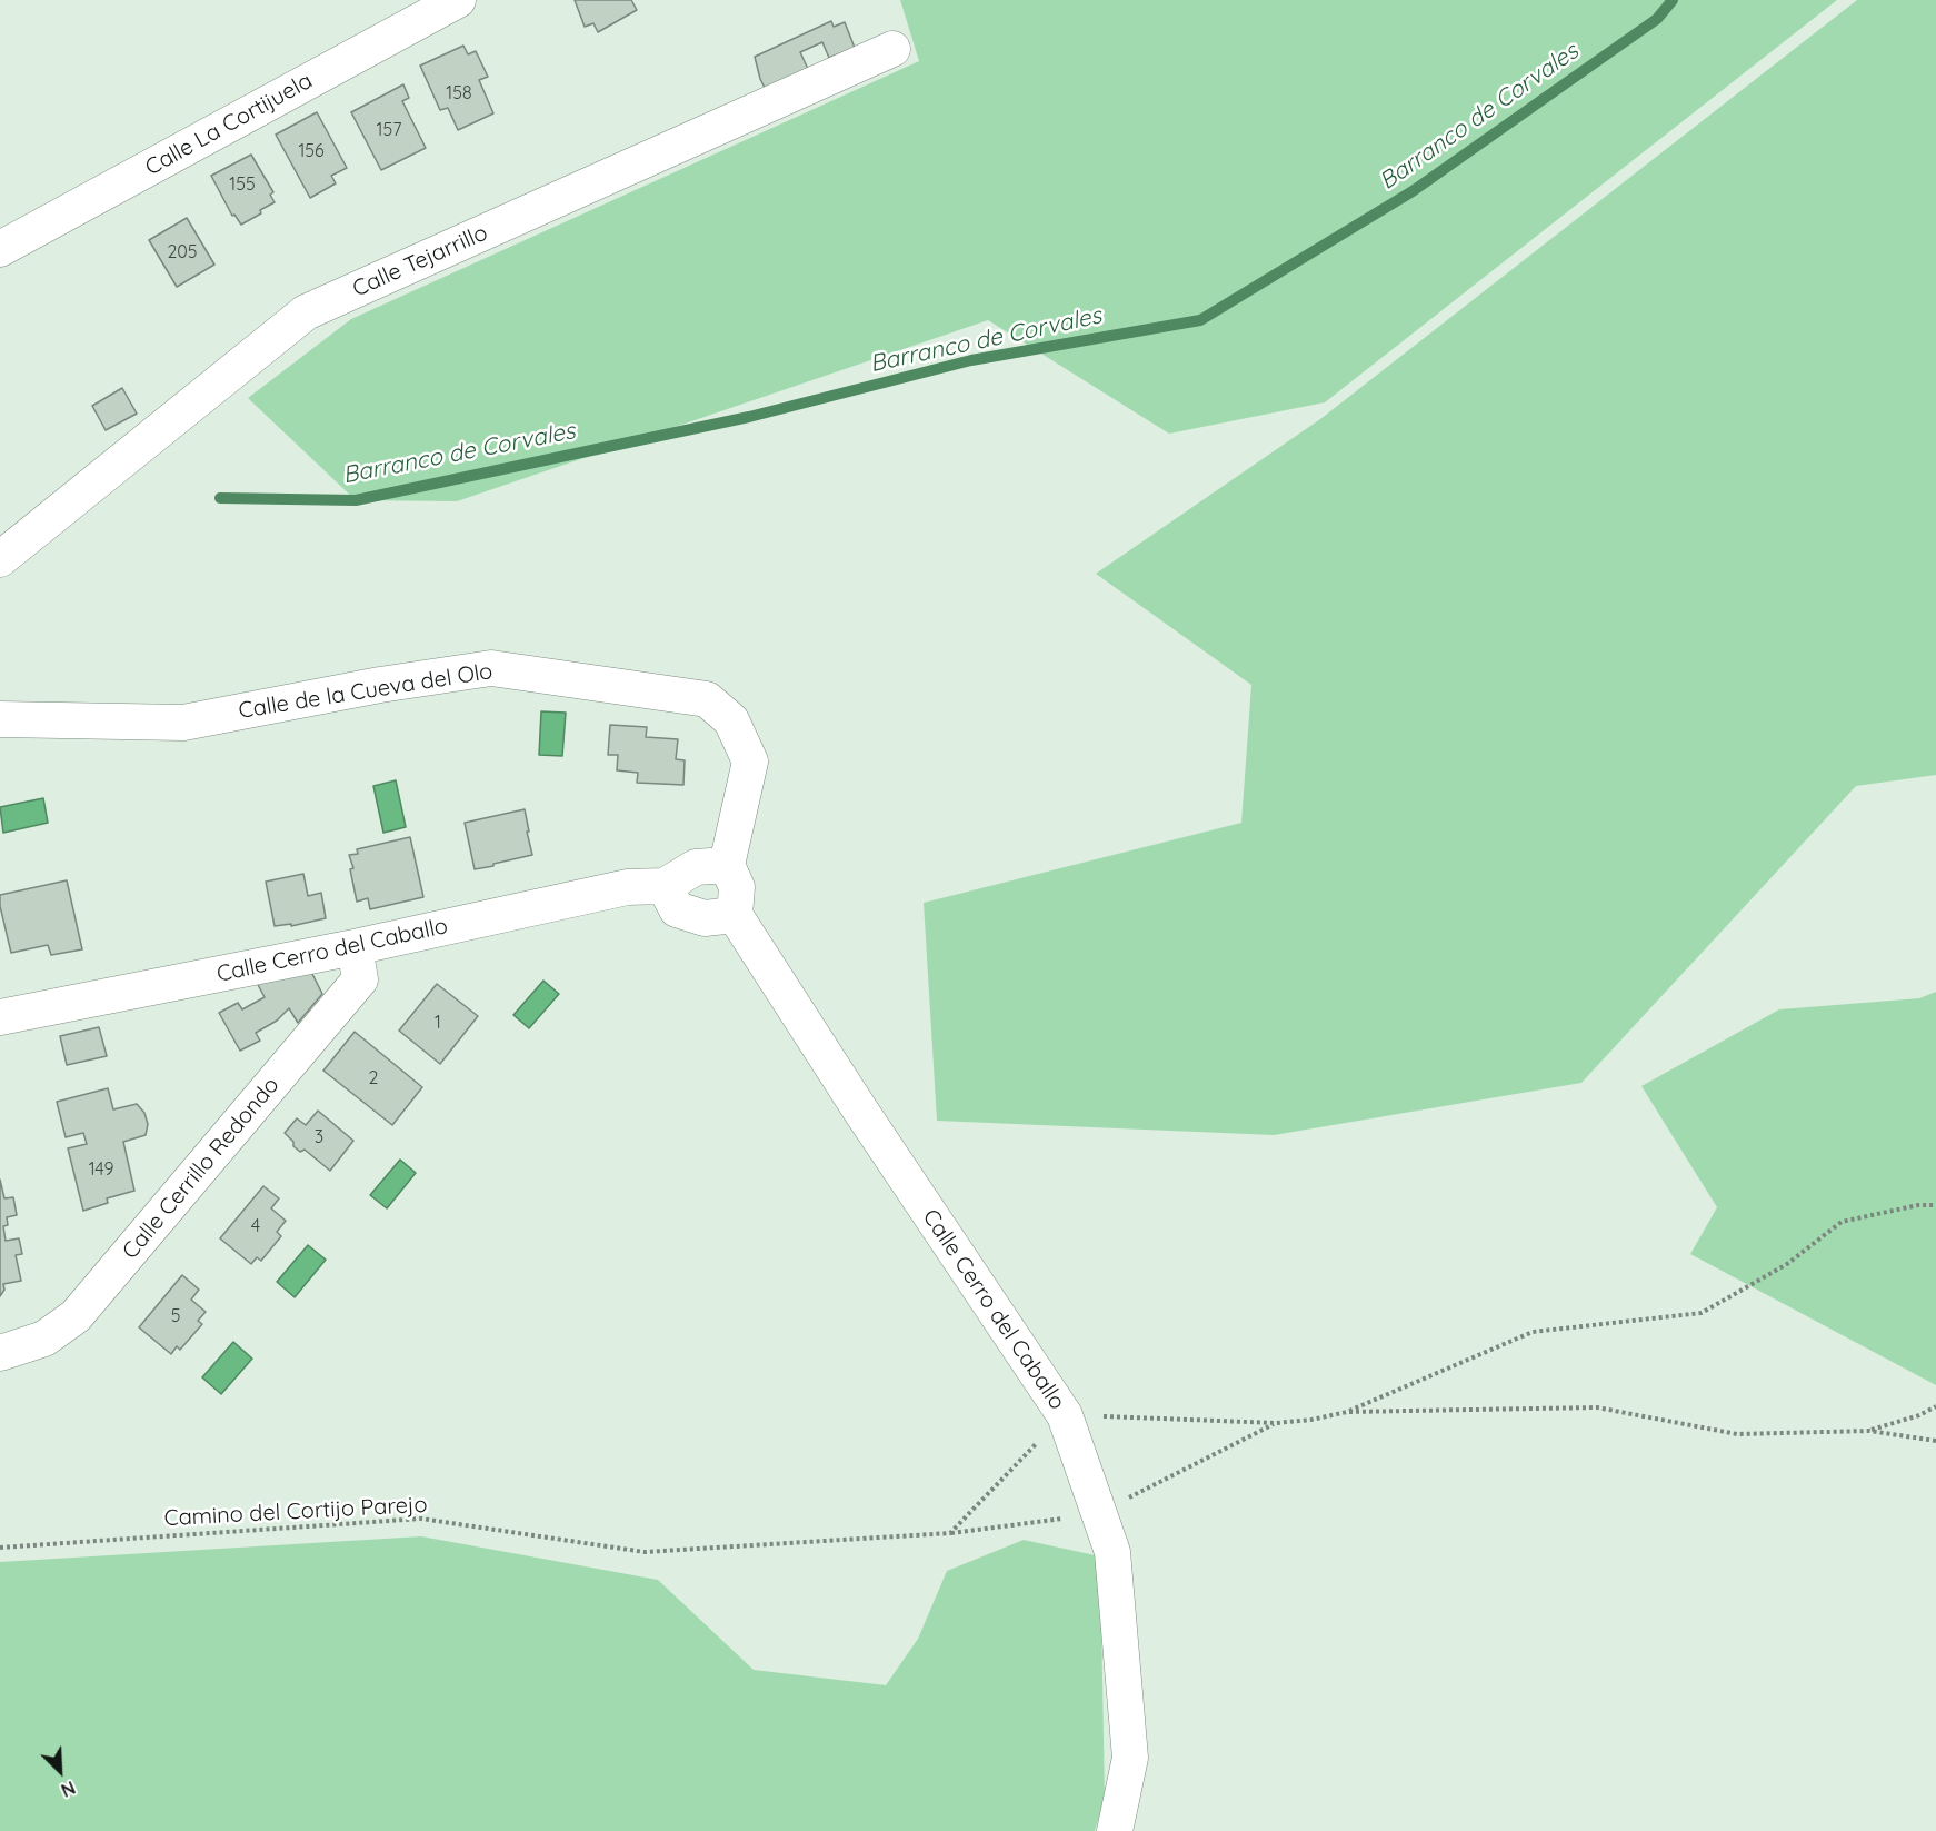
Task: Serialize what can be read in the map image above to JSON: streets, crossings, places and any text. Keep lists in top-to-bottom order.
{
  "streets": {
    "street": [
      "Calle La Cortijuela",
      "Calle Tejarrillo",
      "Calle de la Cueva del Olo",
      "Calle Cerro del Caballo",
      "Calle Cerrillo Redondo"
    ],
    "path": ["Camino del Cortijo Parejo"]
  },
  "crossings": [
    ["Calle de la Cueva del Olo", "Calle Cerro del Caballo"],
    ["Calle Cerro del Caballo", "Calle Cerrillo Redondo"],
    ["Calle Cerro del Caballo", "Camino del Cortijo Parejo"]
  ],
  "water": ["Barranco de Corvales"],
  "house_numbers": [
    "158",
    "157",
    "156",
    "155",
    "205",
    "1",
    "2",
    "3",
    "149",
    "4",
    "5"
  ],
  "north": "bottom right"
}
